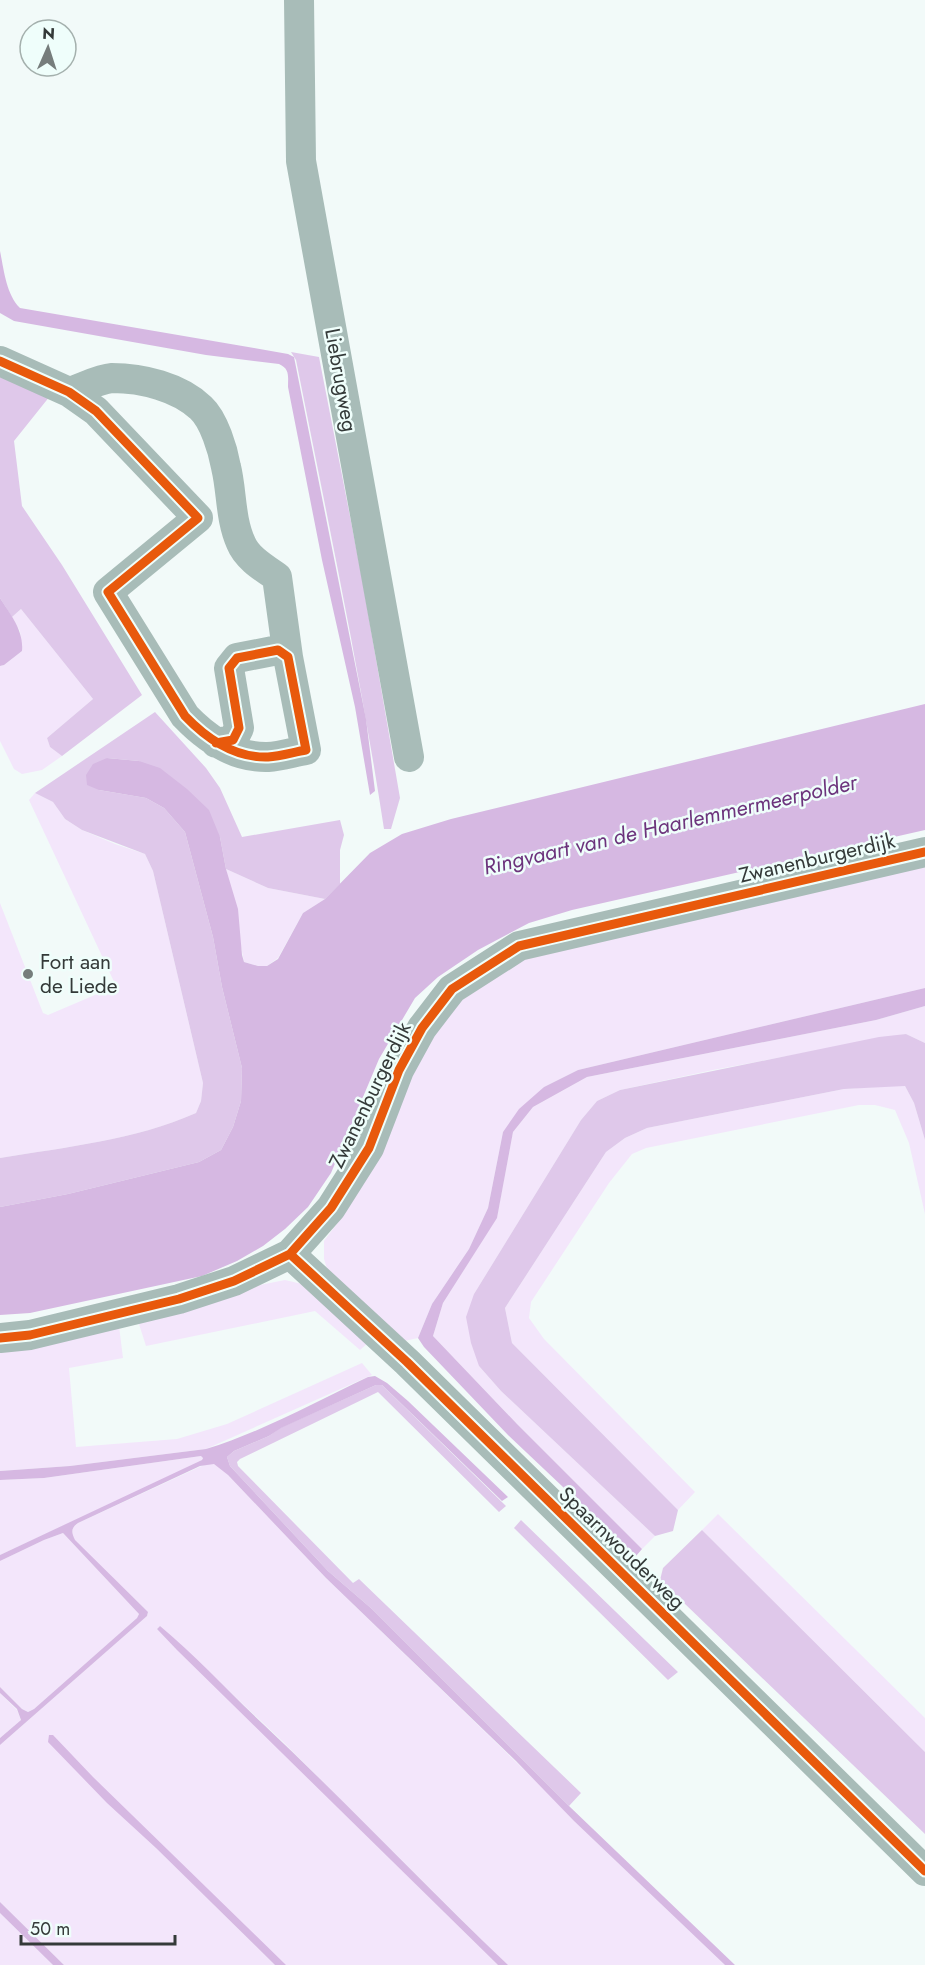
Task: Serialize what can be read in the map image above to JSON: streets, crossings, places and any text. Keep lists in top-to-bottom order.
{
  "streets": {
    "street": ["Liebrugweg", "Zwanenburgerdijk", "Spaarnwouderweg"]
  },
  "crossings": [
    ["Zwanenburgerdijk", "Spaarnwouderweg"]
  ],
  "water": ["Ringvaart van de Haarlemmermeerpolder"],
  "places": ["Fort aan de Liede"],
  "scale_bar": "50 m",
  "north": "top"
}
